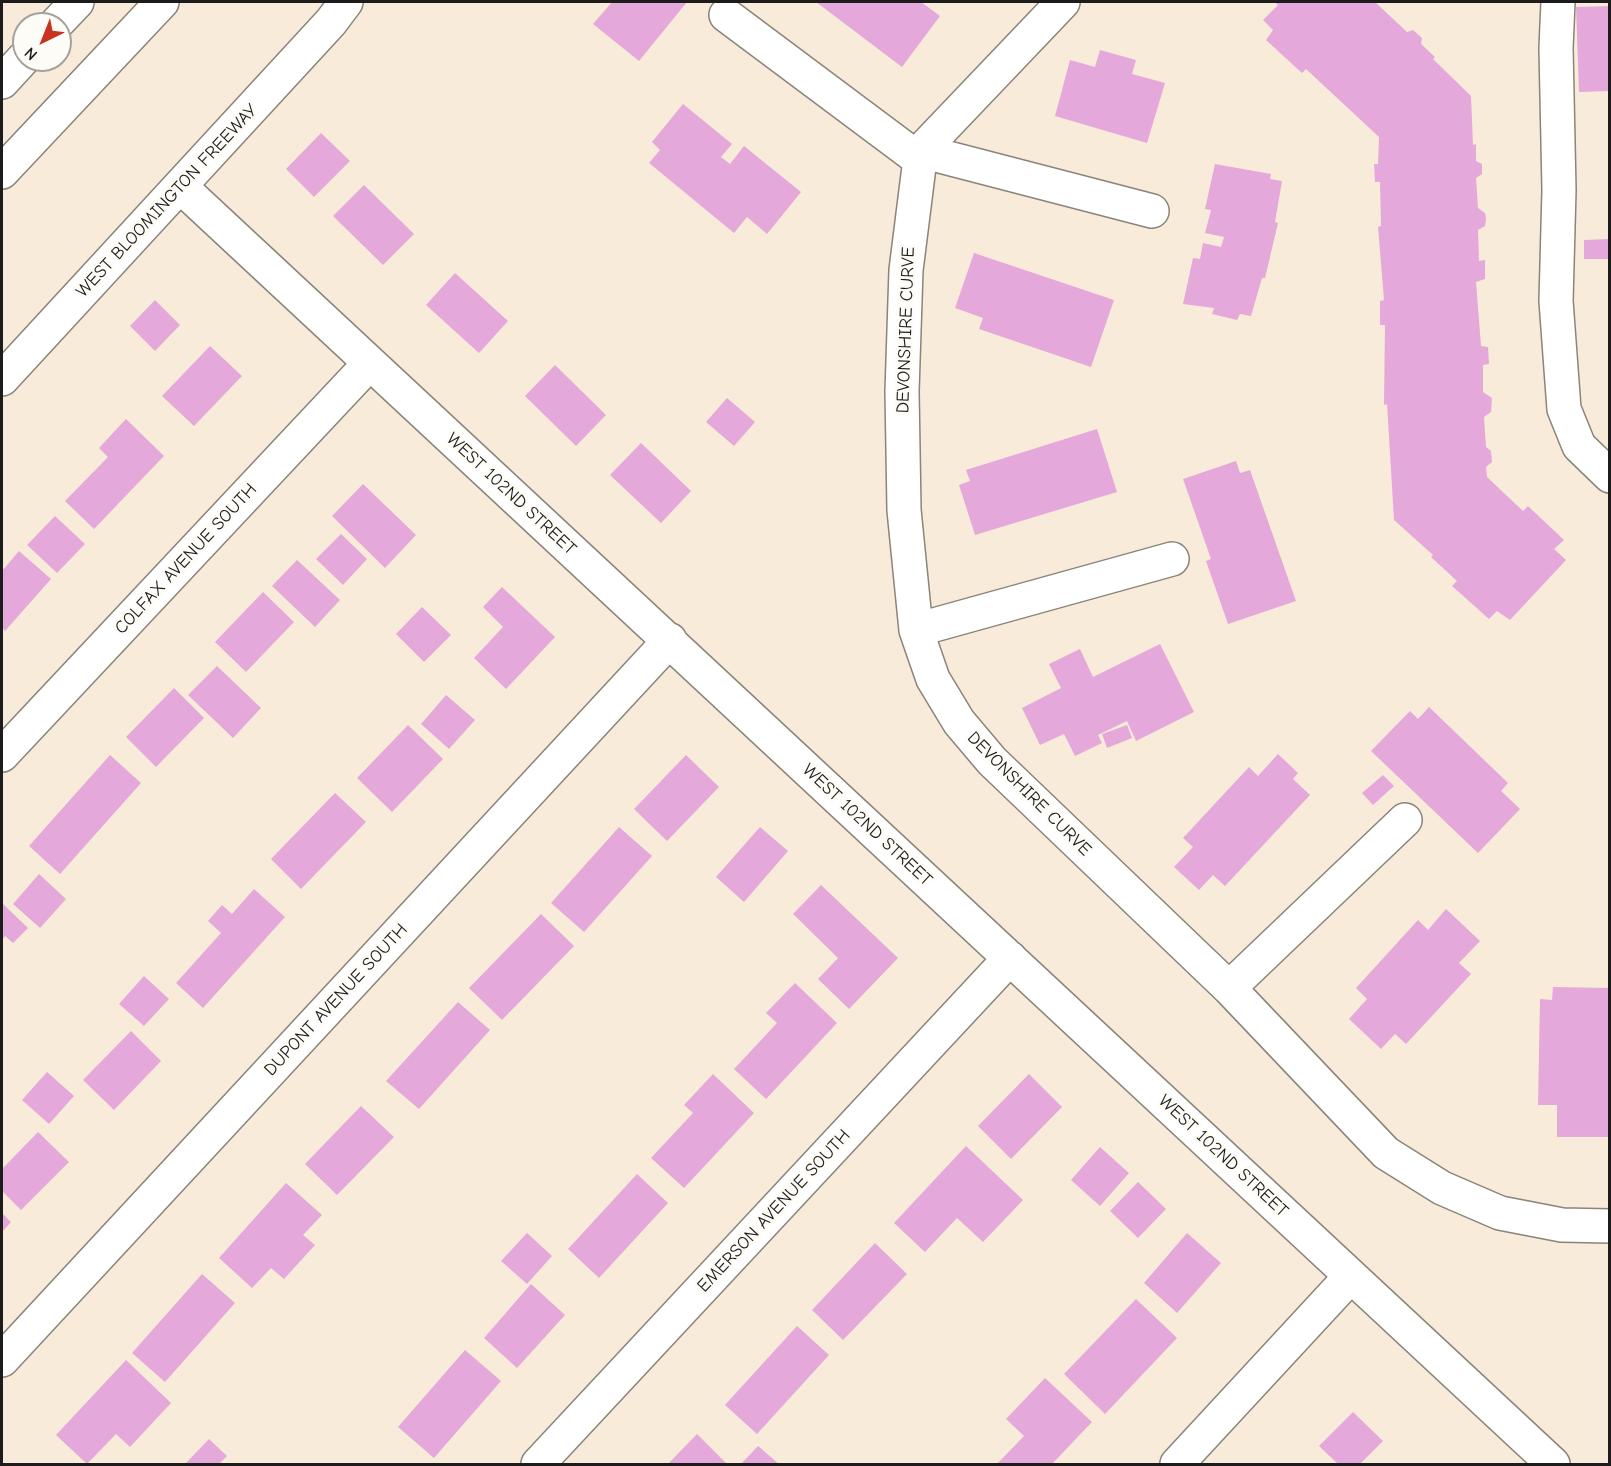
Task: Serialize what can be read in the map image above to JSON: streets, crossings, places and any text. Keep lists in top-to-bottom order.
{
  "streets": {
    "main road": [
      "WEST BLOOMINGTON FREEWAY",
      "DEVONSHIRE CURVE",
      "WEST 102ND STREET",
      "COLFAX AVENUE SOUTH",
      "DUPONT AVENUE SOUTH",
      "EMERSON AVENUE SOUTH"
    ]
  },
  "crossings": [
    ["WEST BLOOMINGTON FREEWAY", "WEST 102ND STREET"],
    ["WEST 102ND STREET", "COLFAX AVENUE SOUTH"],
    ["WEST 102ND STREET", "DUPONT AVENUE SOUTH"],
    ["WEST 102ND STREET", "EMERSON AVENUE SOUTH"]
  ],
  "north": "bottom left"
}
